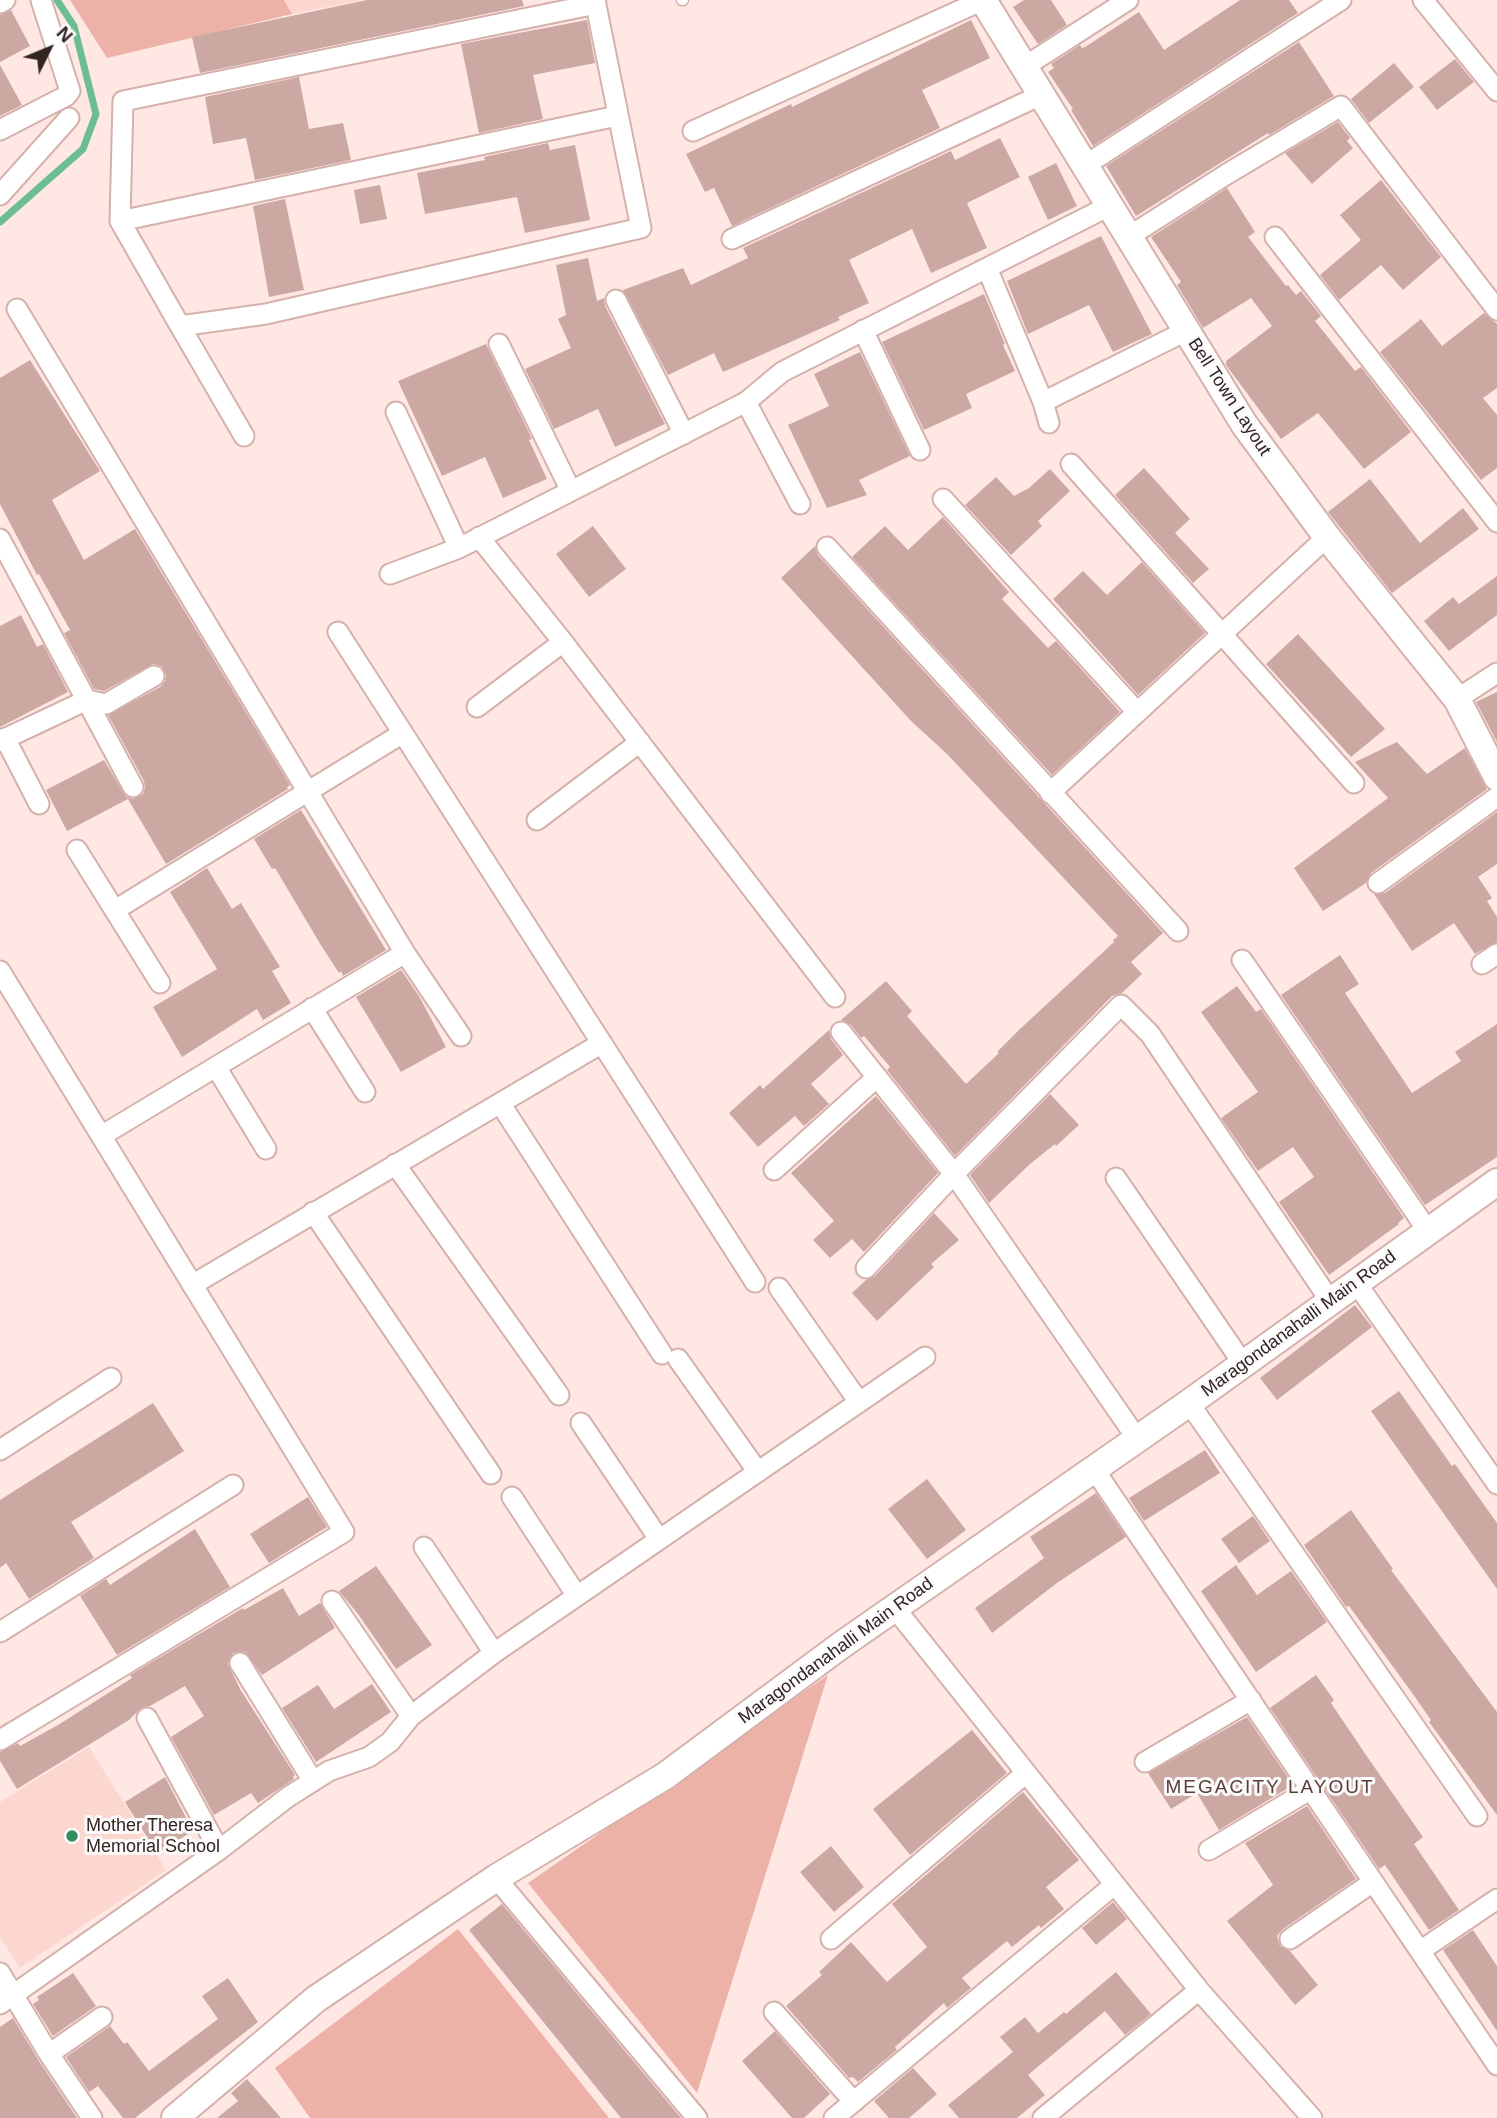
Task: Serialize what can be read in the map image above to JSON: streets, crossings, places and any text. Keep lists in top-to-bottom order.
{
  "streets": {
    "street": ["Bell Town Layout", "Maragondanahalli Main Road"]
  },
  "districts": ["MEGACITY LAYOUT"],
  "places": ["Mother Theresa Memorial School"],
  "north": "top right"
}
